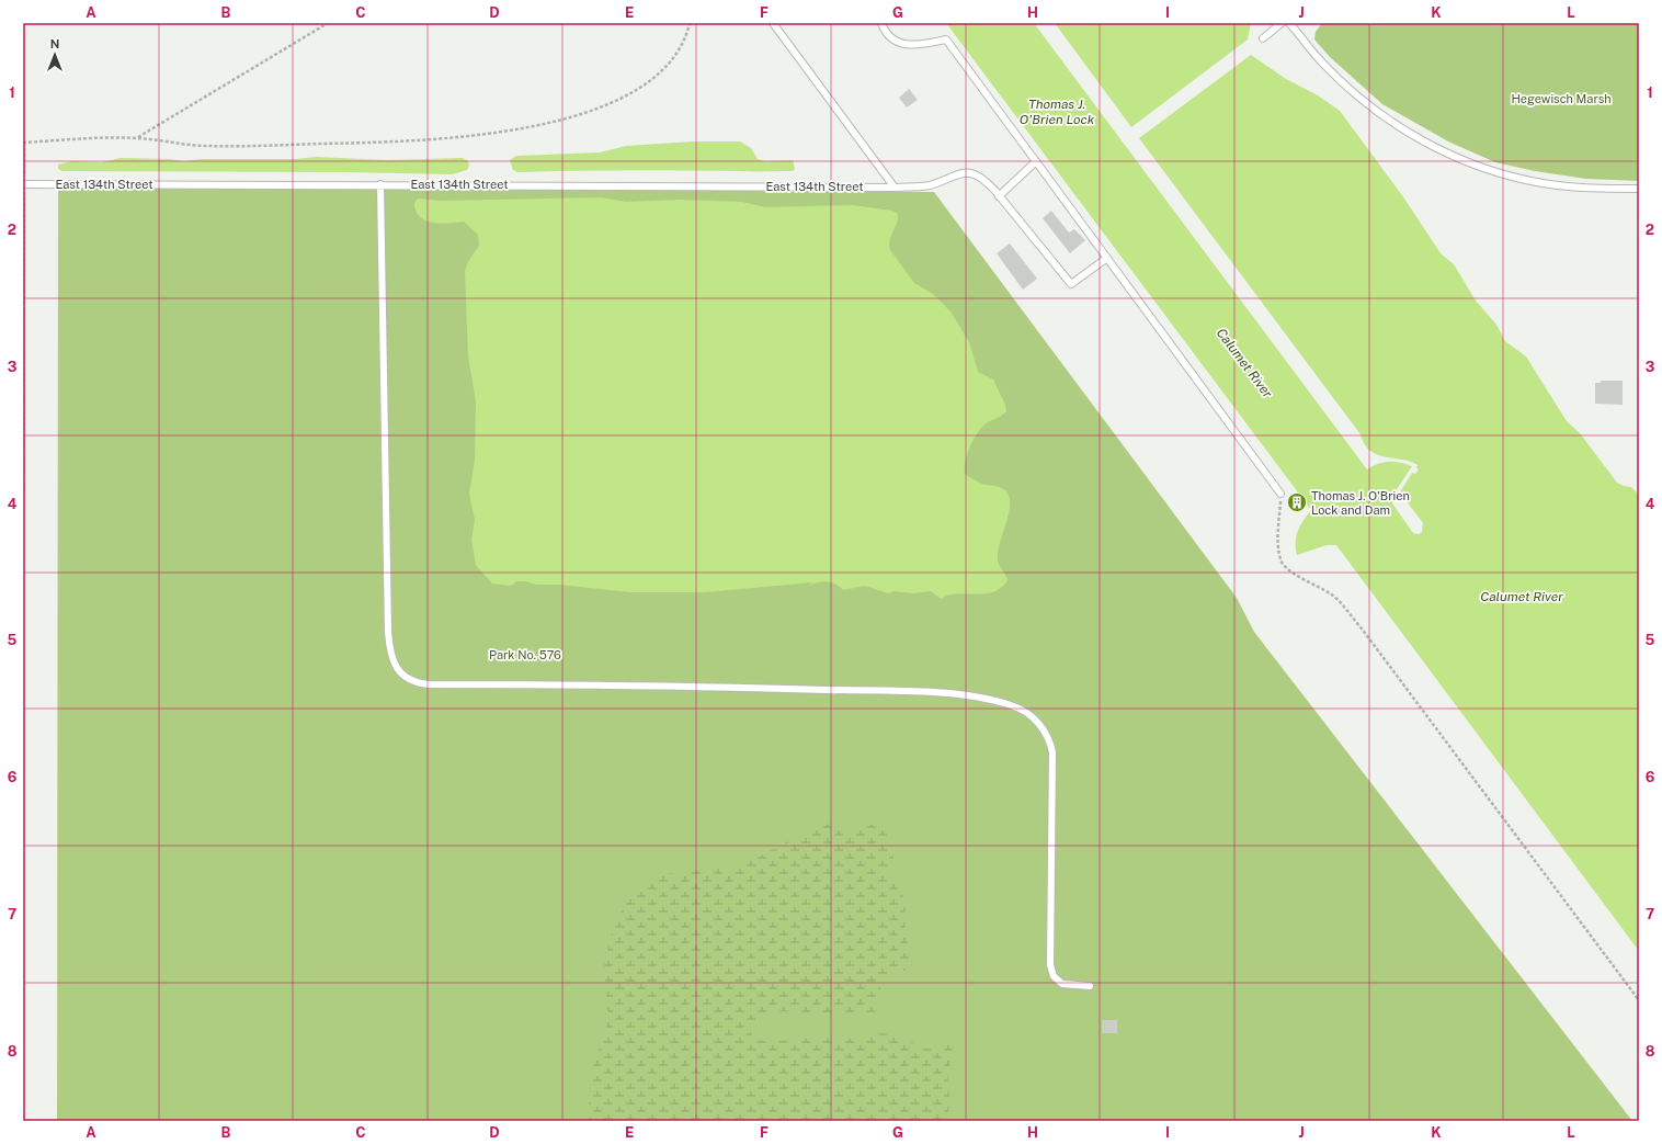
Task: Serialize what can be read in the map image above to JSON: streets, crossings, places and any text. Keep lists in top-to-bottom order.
{
  "streets": {
    "lane": ["East 134th Street"]
  },
  "water": ["Thomas J. O'Brien Lock", "Calumet River"],
  "parks": ["Hegewisch Marsh", "Park No. 576"],
  "places": {
    "building": ["Thomas J. O'Brien Lock and Dam"]
  },
  "north": "top",
  "grid": {
    "columns": [
      "A",
      "B",
      "C",
      "D",
      "E",
      "F",
      "G",
      "H",
      "I",
      "J",
      "K",
      "L"
    ],
    "rows": [
      "1",
      "2",
      "3",
      "4",
      "5",
      "6",
      "7",
      "8"
    ]
  }
}
